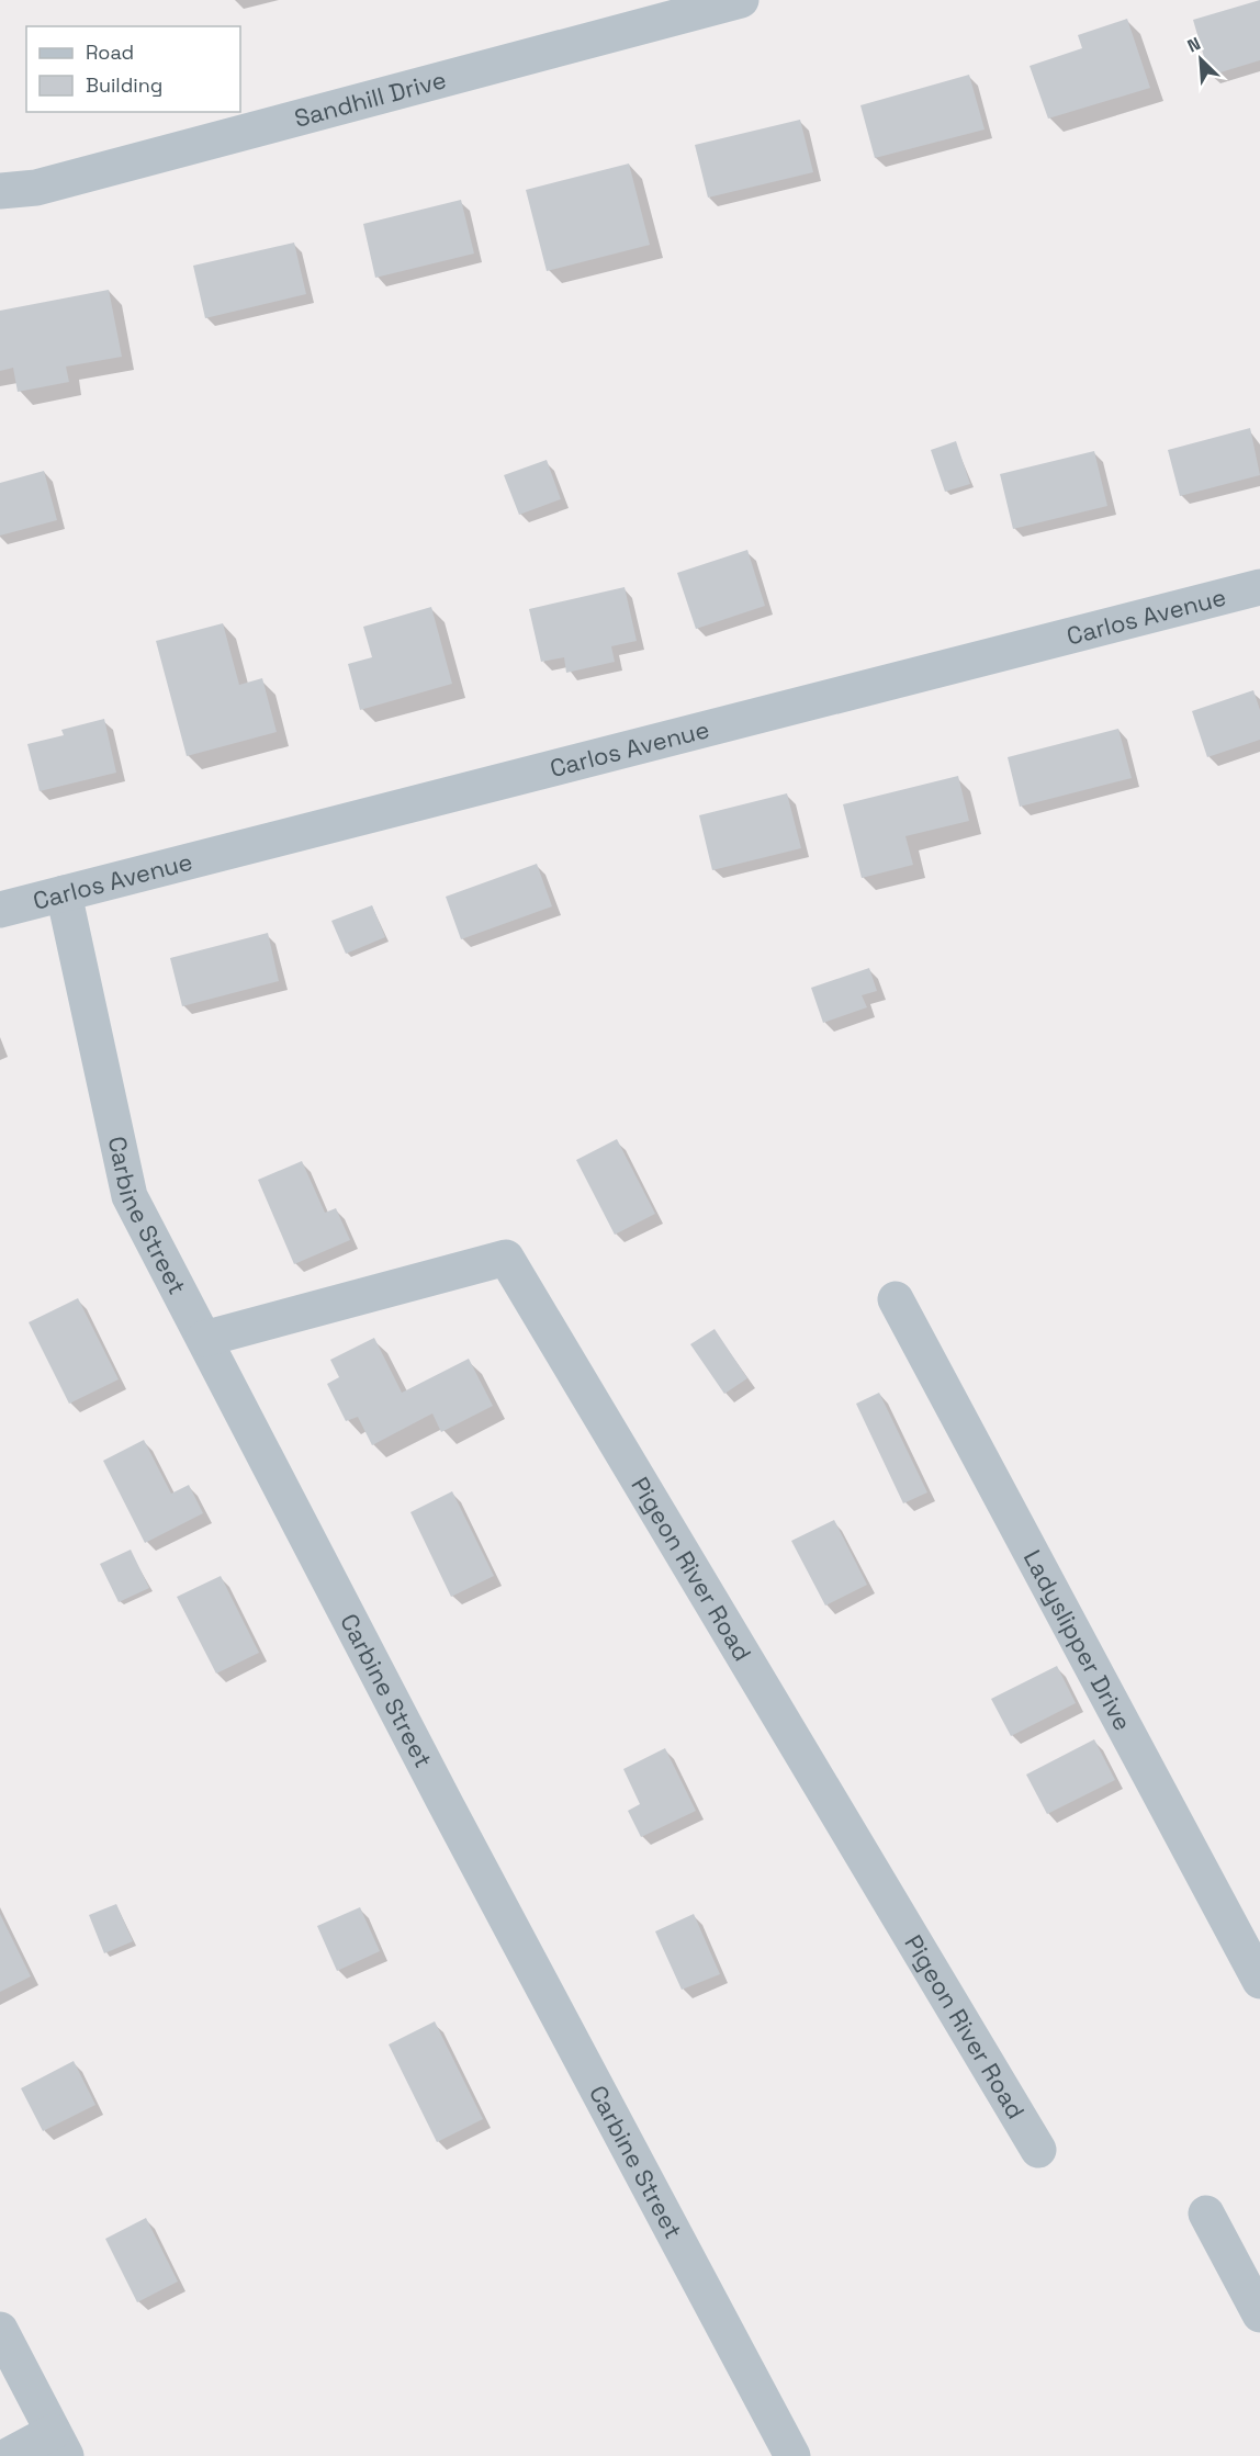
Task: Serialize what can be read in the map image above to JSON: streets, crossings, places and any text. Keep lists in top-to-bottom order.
{
  "streets": {
    "street": [
      "Sandhill Drive",
      "Carlos Avenue",
      "Carbine Street",
      "Pigeon River Road",
      "Ladyslipper Drive"
    ]
  },
  "crossings": [
    ["Carlos Avenue", "Carbine Street"],
    ["Carbine Street", "Pigeon River Road"]
  ],
  "legend": ["Road", "Building"],
  "north": "top left"
}
